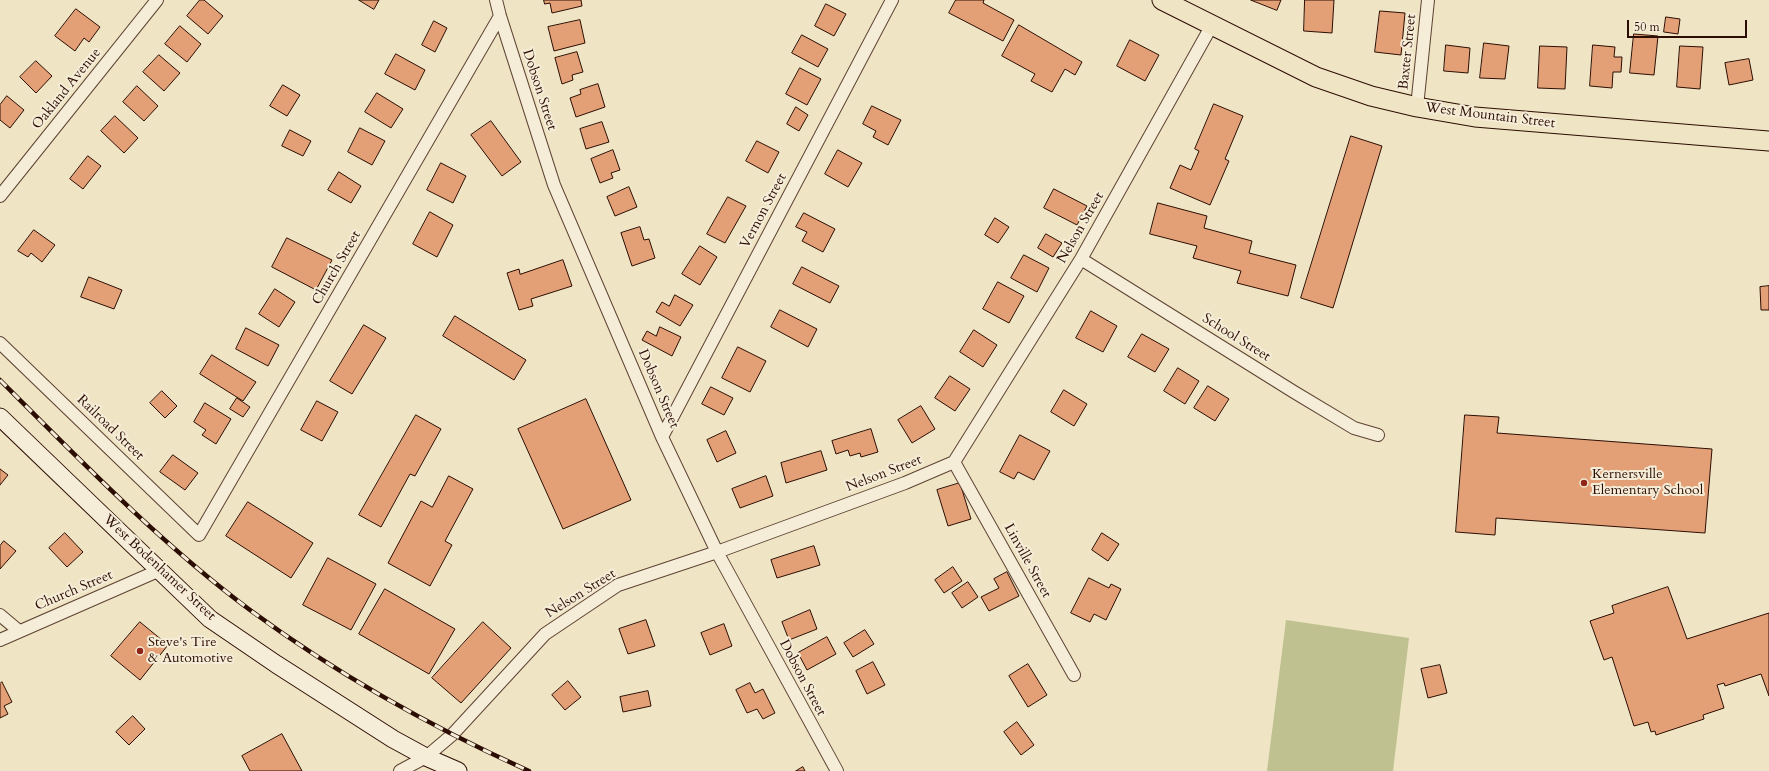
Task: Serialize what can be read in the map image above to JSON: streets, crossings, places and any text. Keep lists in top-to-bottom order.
{
  "streets": {
    "main road": ["West Mountain Street", "West Bodenhamer Street"],
    "street": [
      "Baxter Street",
      "Oakland Avenue",
      "Dobson Street",
      "Vernon Street",
      "Nelson Street",
      "Church Street",
      "School Street",
      "Railroad Street",
      "Linville Street"
    ]
  },
  "crossings": [
    ["Baxter Street", "West Mountain Street"],
    ["Dobson Street", "Vernon Street"],
    ["Dobson Street", "Nelson Street"],
    ["Dobson Street", "Church Street"],
    ["West Mountain Street", "Nelson Street"],
    ["Nelson Street", "School Street"],
    ["Nelson Street", "Linville Street"],
    ["Nelson Street", "West Bodenhamer Street"],
    ["Church Street", "Railroad Street"],
    ["Church Street", "West Bodenhamer Street"]
  ],
  "places": ["Kernersville Elementary School", "Steve's Tire & Automotive"],
  "scale_bar": "50 m"
}
